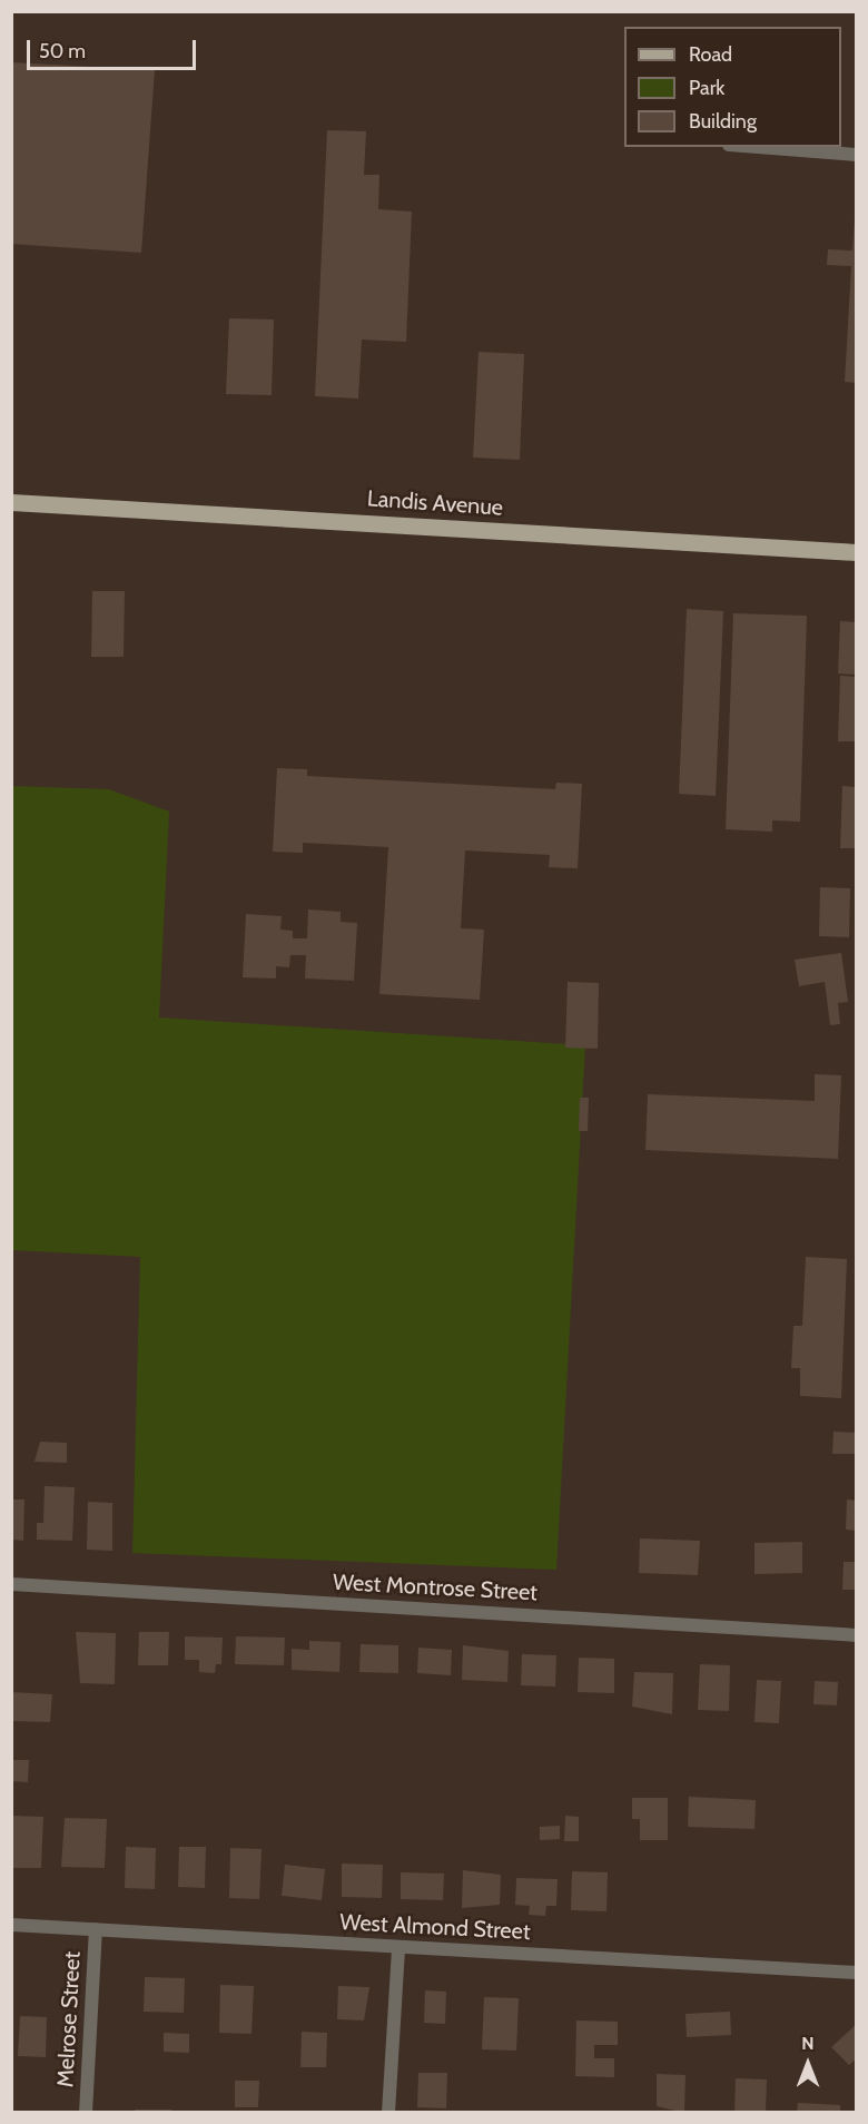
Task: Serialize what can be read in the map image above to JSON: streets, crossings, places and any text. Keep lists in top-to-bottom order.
{
  "streets": {
    "main road": ["Landis Avenue"],
    "street": ["West Montrose Street", "West Almond Street", "Melrose Street"]
  },
  "crossings": [
    ["West Almond Street", "Melrose Street"]
  ],
  "legend": ["Road", "Park", "Building"],
  "scale_bar": "50 m",
  "north": "top"
}
